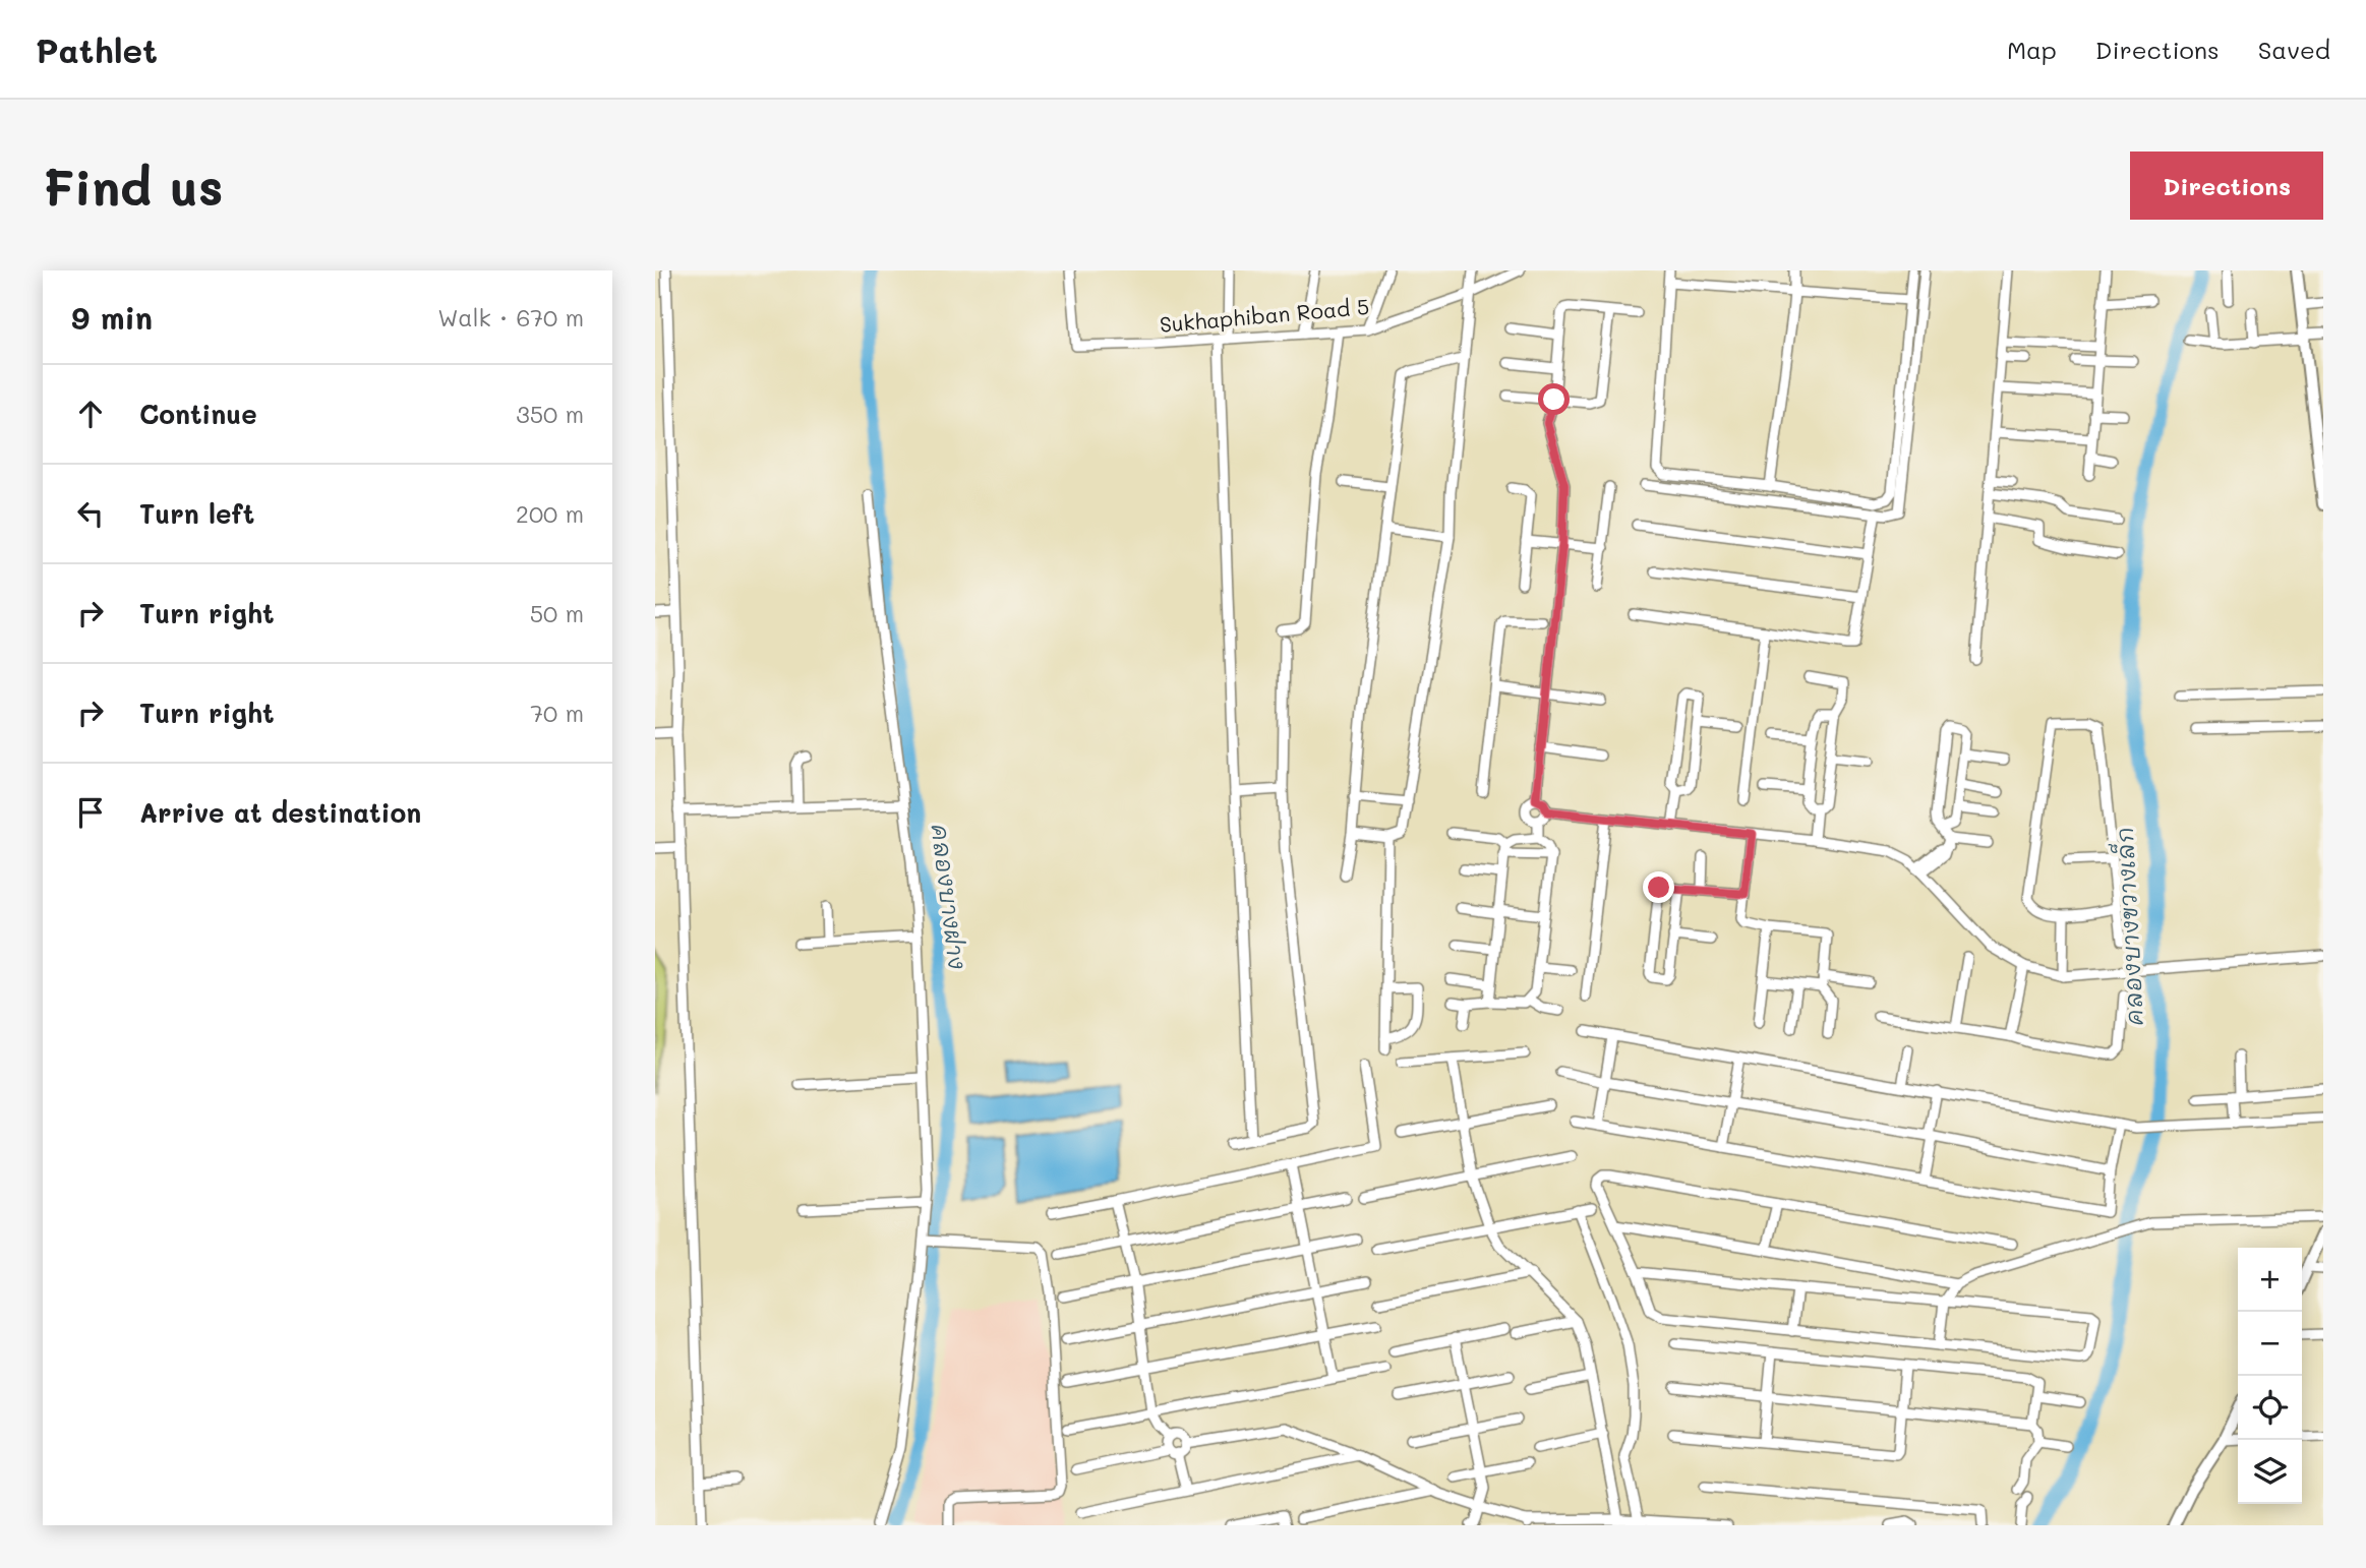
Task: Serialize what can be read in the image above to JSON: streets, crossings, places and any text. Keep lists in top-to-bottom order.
{
  "streets": {
    "street": ["Sukhaphiban Road 5"]
  },
  "water": ["คลองบางฝาง", "คลองบางขวางเล็ก"],
  "page": {
    "header": "Pathlet",
    "nav": ["Map", "Directions", "Saved"],
    "buttons": "Directions",
    "title": "Find us",
    "heading": ["9 min", "Walk · 670 m"],
    "list": [
      ["Continue", "350 m"],
      ["Turn left", "200 m"],
      ["Turn right", "50 m"],
      ["Turn right", "70 m"],
      "Arrive at destination"
    ],
    "map_buttons": ["+", "−"]
  }
}
